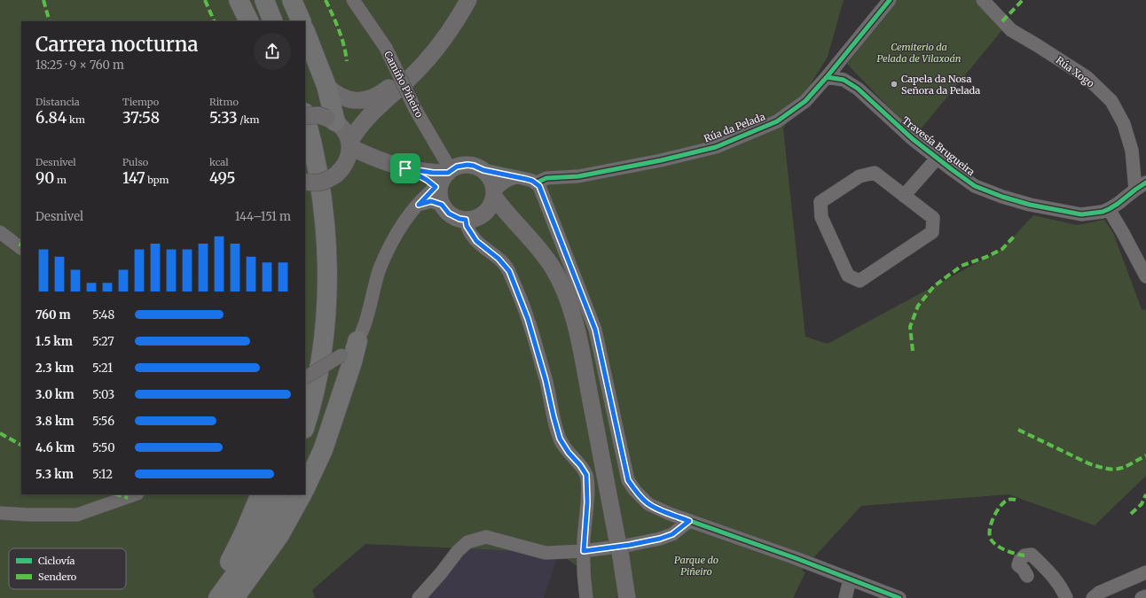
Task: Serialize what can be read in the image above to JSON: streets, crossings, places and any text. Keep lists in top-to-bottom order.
{
  "streets": {
    "street": [
      "Rúa Xogo",
      "Camiño Piñeiro",
      "Rúa da Pelada",
      "Travesía Brugueira"
    ]
  },
  "crossings": [
    ["Rúa Xogo", "Travesía Brugueira"],
    ["Rúa da Pelada", "Travesía Brugueira"]
  ],
  "parks": ["Cemiterio da Pelada de Vilaxoán", "Parque do Piñeiro"],
  "places": ["Capela da Nosa Señora da Pelada"],
  "legend": ["Ciclovía", "Sendero"],
  "page": {
    "heading": ["Carrera nocturna", "18:25 · 9 × 760 m"],
    "stats": [
      ["Distancia", "6.84 km"],
      ["Tiempo", "37:58"],
      ["Ritmo", "5:33 /km"],
      ["Desnivel", "90 m"],
      ["Pulso", "147 bpm"],
      ["kcal", "495"]
    ],
    "chart": ["Desnivel", "144–151 m"],
    "list": [
      {
        "name": "760 m",
        "note": "5:48"
      },
      {
        "name": "1.5 km",
        "note": "5:27"
      },
      {
        "name": "2.3 km",
        "note": "5:21"
      },
      {
        "name": "3.0 km",
        "note": "5:03"
      },
      {
        "name": "3.8 km",
        "note": "5:56"
      },
      {
        "name": "4.6 km",
        "note": "5:50"
      },
      {
        "name": "5.3 km",
        "note": "5:12"
      }
    ]
  }
}
